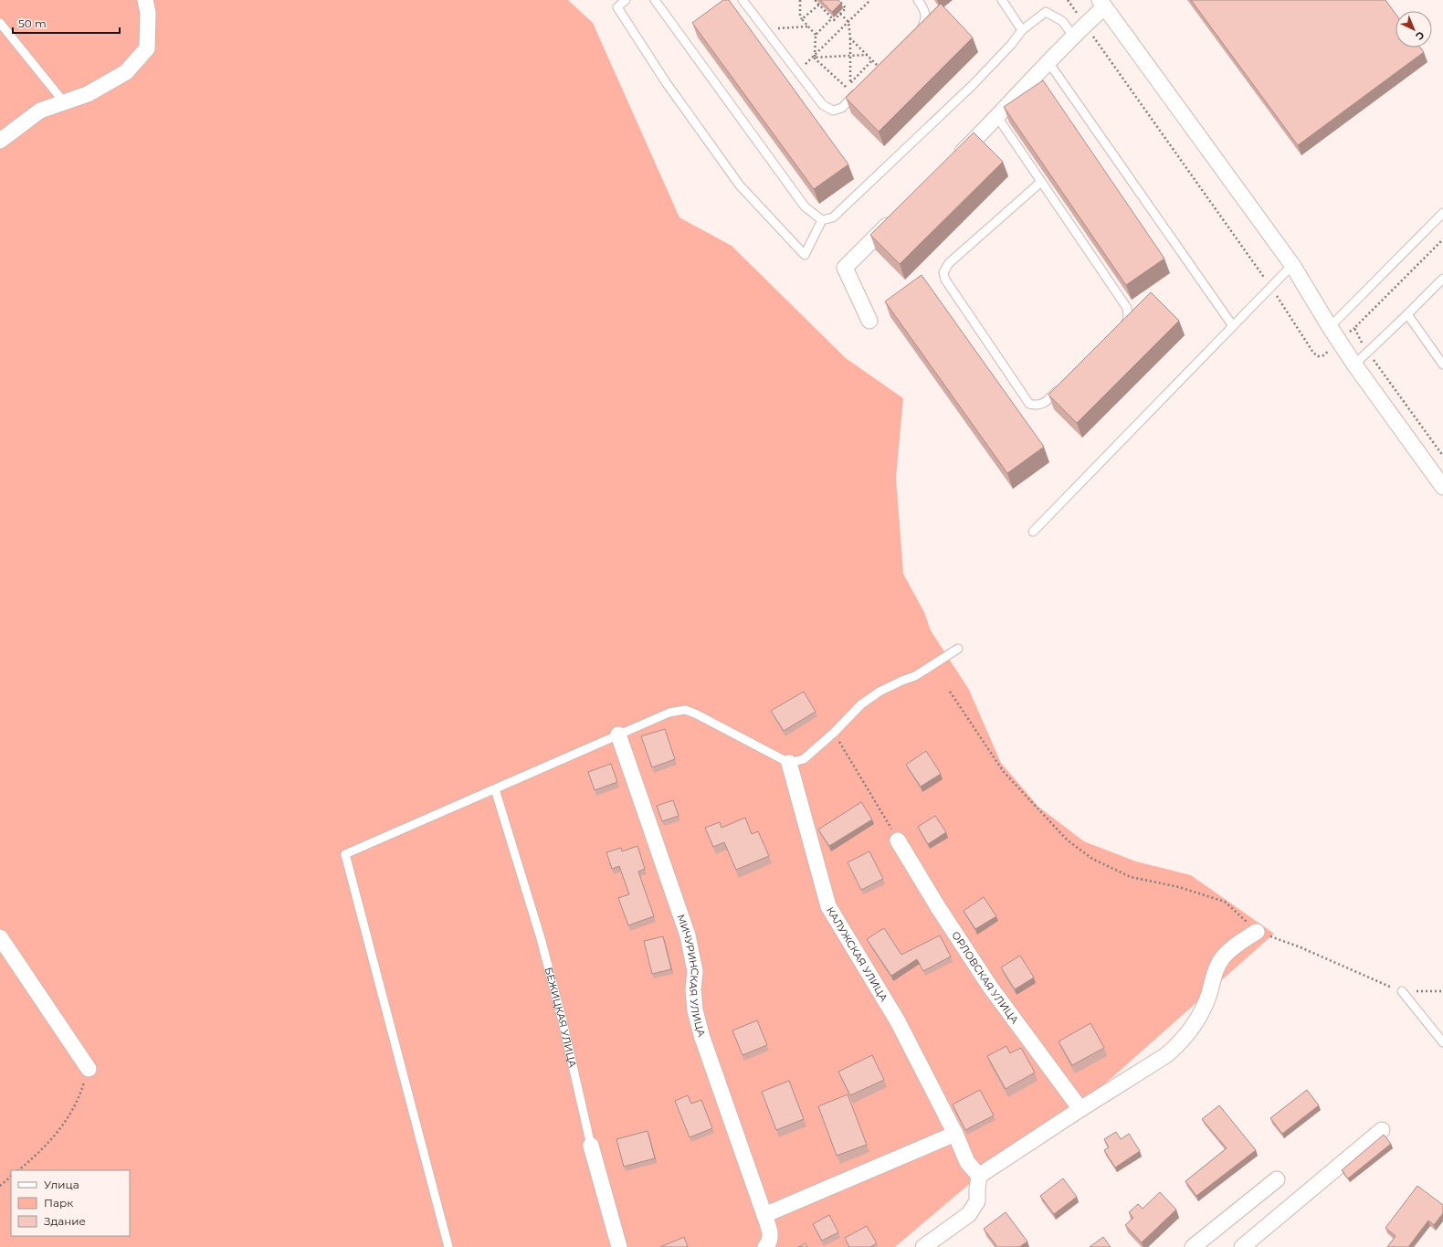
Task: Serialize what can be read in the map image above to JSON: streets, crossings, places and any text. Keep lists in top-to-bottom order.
{
  "streets": {
    "street": [
      "КАЛУЖСКАЯ УЛИЦА",
      "МИЧУРИНСКАЯ УЛИЦА",
      "ОРЛОВСКАЯ УЛИЦА",
      "БЕЖИЦКАЯ УЛИЦА"
    ]
  },
  "legend": ["Улица", "Парк", "Здание"],
  "scale_bar": "50 m",
  "north": "bottom right"
}
